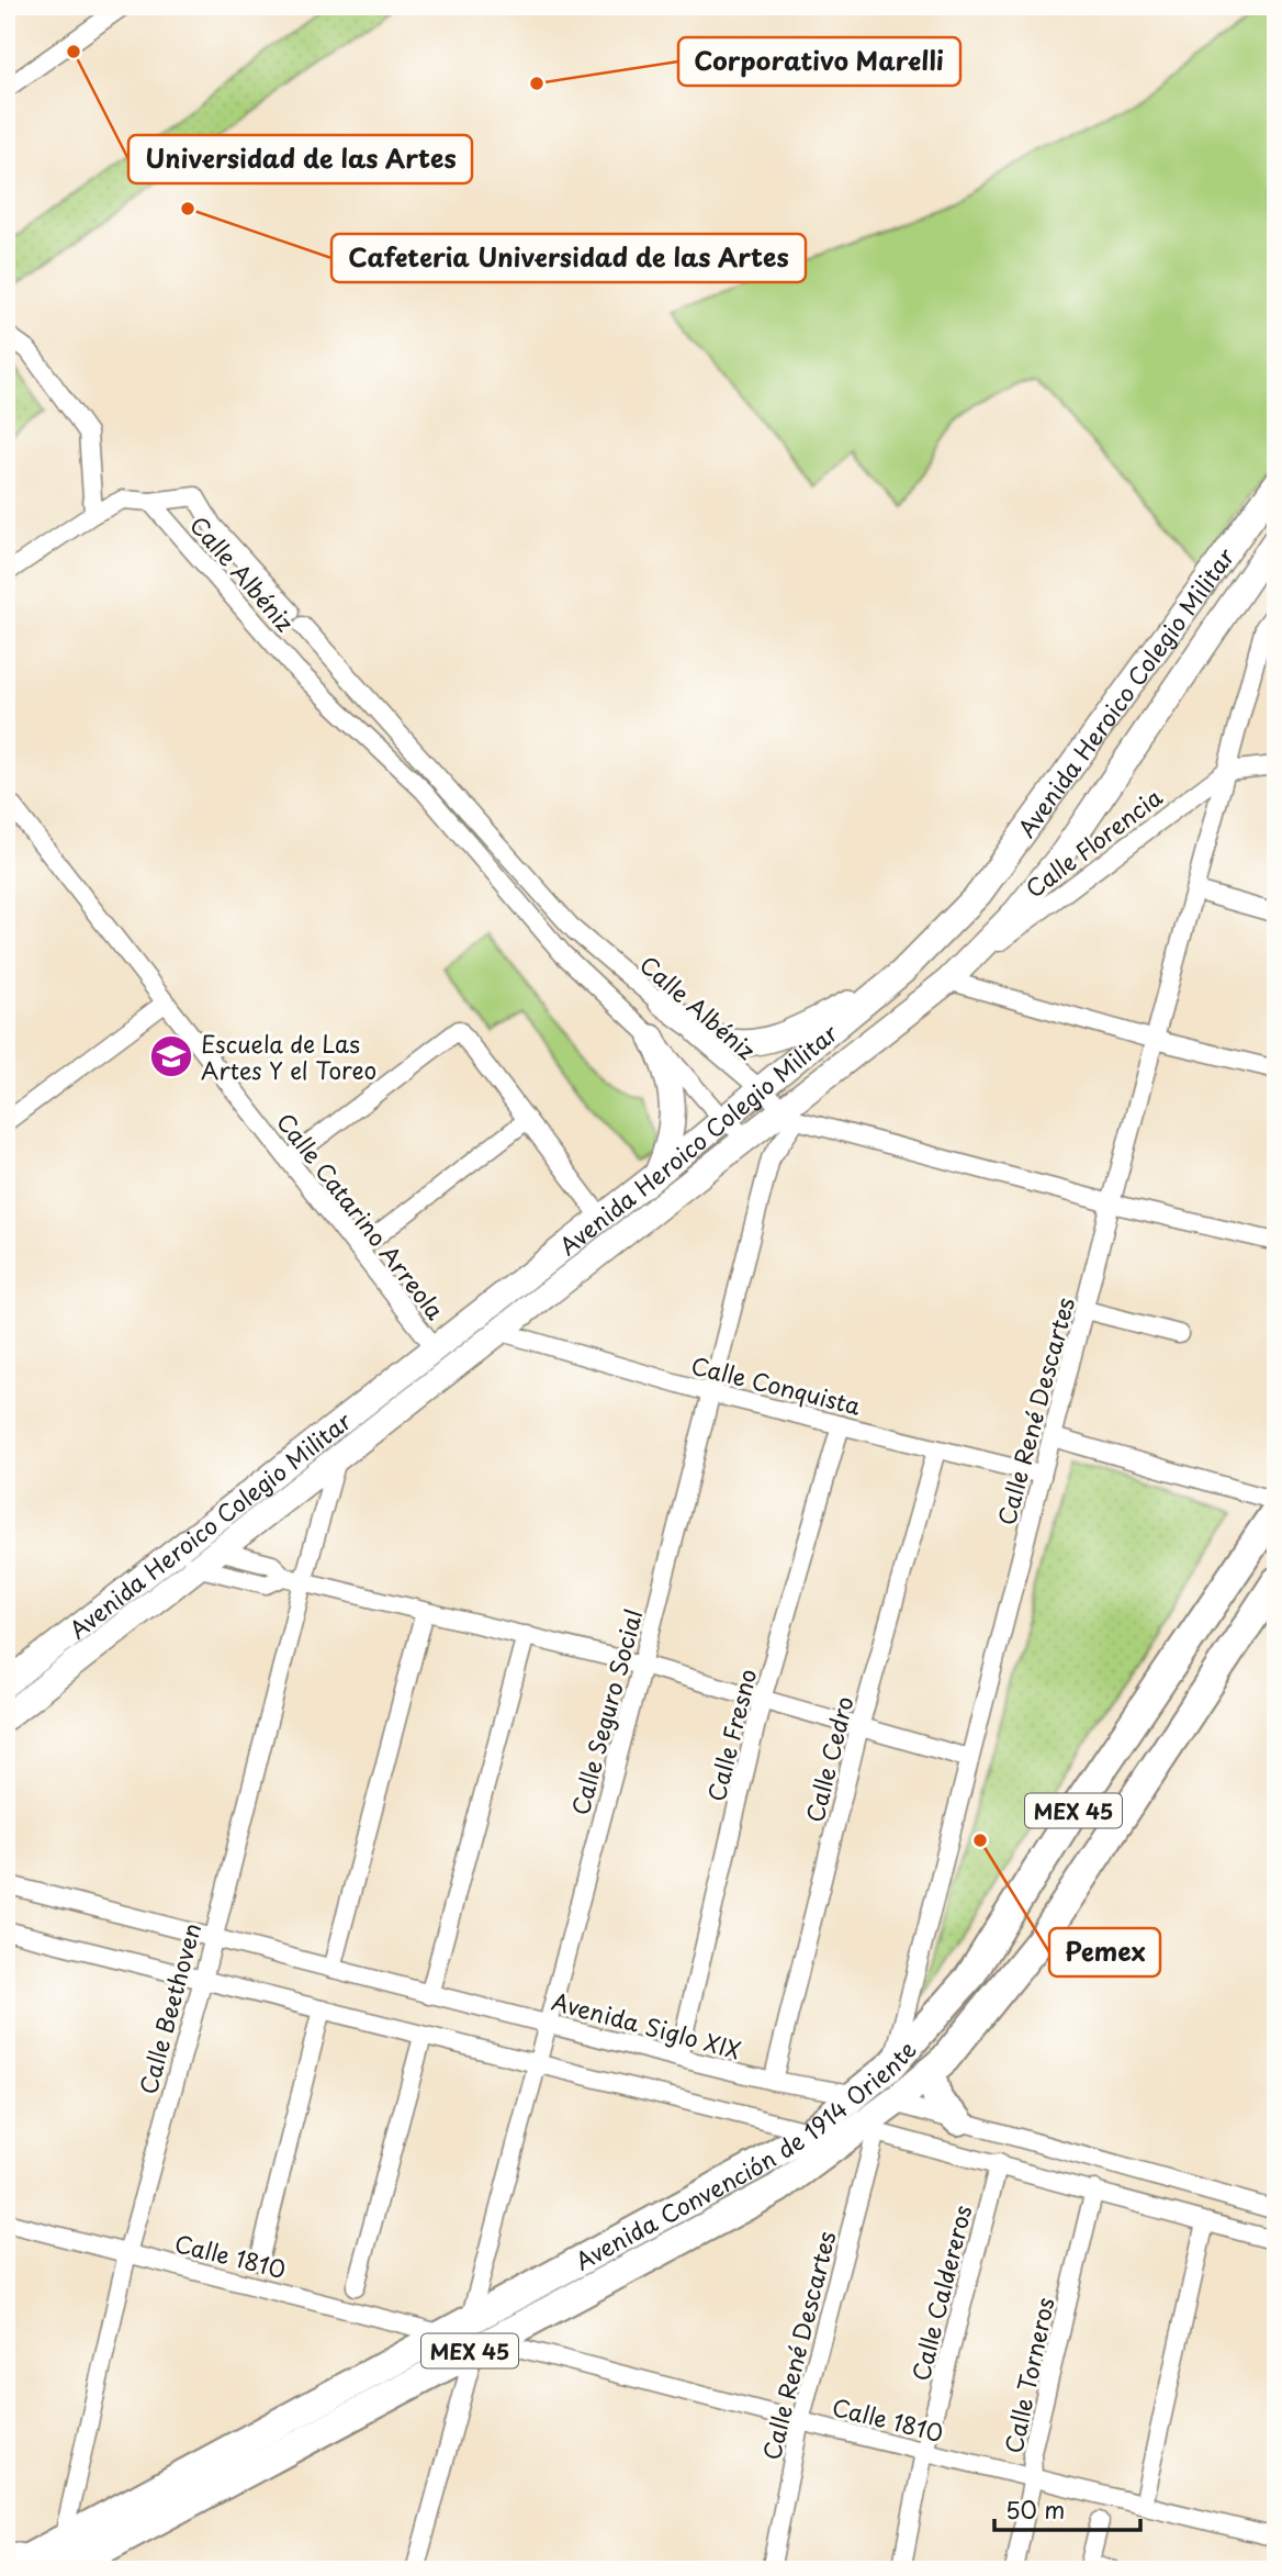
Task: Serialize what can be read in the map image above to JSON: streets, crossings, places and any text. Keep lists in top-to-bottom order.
{
  "streets": {
    "main road": ["MEX 45", "Avenida Convención de 1914 Oriente"],
    "street": [
      "Calle Albéniz",
      "Avenida Heroico Colegio Militar",
      "Calle Florencia",
      "Calle Catarino Arreola",
      "Calle Conquista",
      "Calle René Descartes",
      "Calle Seguro Social",
      "Calle Fresno",
      "Calle Cedro",
      "Calle Beethoven",
      "Avenida Siglo XIX",
      "Calle 1810",
      "Calle Caldereros",
      "Calle Torneros"
    ]
  },
  "crossings": [
    ["Calle Albéniz", "Avenida Heroico Colegio Militar"],
    ["Calle Albéniz", "Calle René Descartes"],
    ["Calle Albéniz", "Calle Seguro Social"],
    ["Avenida Heroico Colegio Militar", "Calle Florencia"],
    ["Avenida Heroico Colegio Militar", "Calle Catarino Arreola"],
    ["Avenida Heroico Colegio Militar", "Calle Conquista"],
    ["Avenida Heroico Colegio Militar", "Calle Seguro Social"],
    ["Avenida Heroico Colegio Militar", "Calle Beethoven"],
    ["Calle Florencia", "Calle René Descartes"],
    ["Calle Conquista", "Calle René Descartes"],
    ["Calle Conquista", "Calle Seguro Social"],
    ["Calle Conquista", "Calle Fresno"],
    ["Calle Conquista", "Calle Cedro"],
    ["Calle René Descartes", "Avenida Convención de 1914 Oriente"],
    ["Calle René Descartes", "Calle 1810"],
    ["Calle Seguro Social", "Avenida Siglo XIX"],
    ["Calle Seguro Social", "Avenida Convención de 1914 Oriente"],
    ["Calle Seguro Social", "Calle 1810"],
    ["Calle Fresno", "Avenida Siglo XIX"],
    ["Calle Cedro", "Avenida Siglo XIX"],
    ["Calle Beethoven", "Avenida Siglo XIX"],
    ["Calle Beethoven", "Avenida Convención de 1914 Oriente"],
    ["Calle Beethoven", "Calle 1810"],
    ["Avenida Siglo XIX", "Avenida Convención de 1914 Oriente"],
    ["Avenida Convención de 1914 Oriente", "Calle 1810"],
    ["Calle 1810", "Calle Caldereros"],
    ["Calle 1810", "Calle Torneros"]
  ],
  "places": {
    "other": [
      "Universidad de las Artes",
      "Corporativo Marelli",
      "Cafeteria Universidad de las Artes",
      "Pemex"
    ],
    "school or university": ["Escuela de Las Artes Y el Toreo"]
  },
  "scale_bar": "50 m"
}
